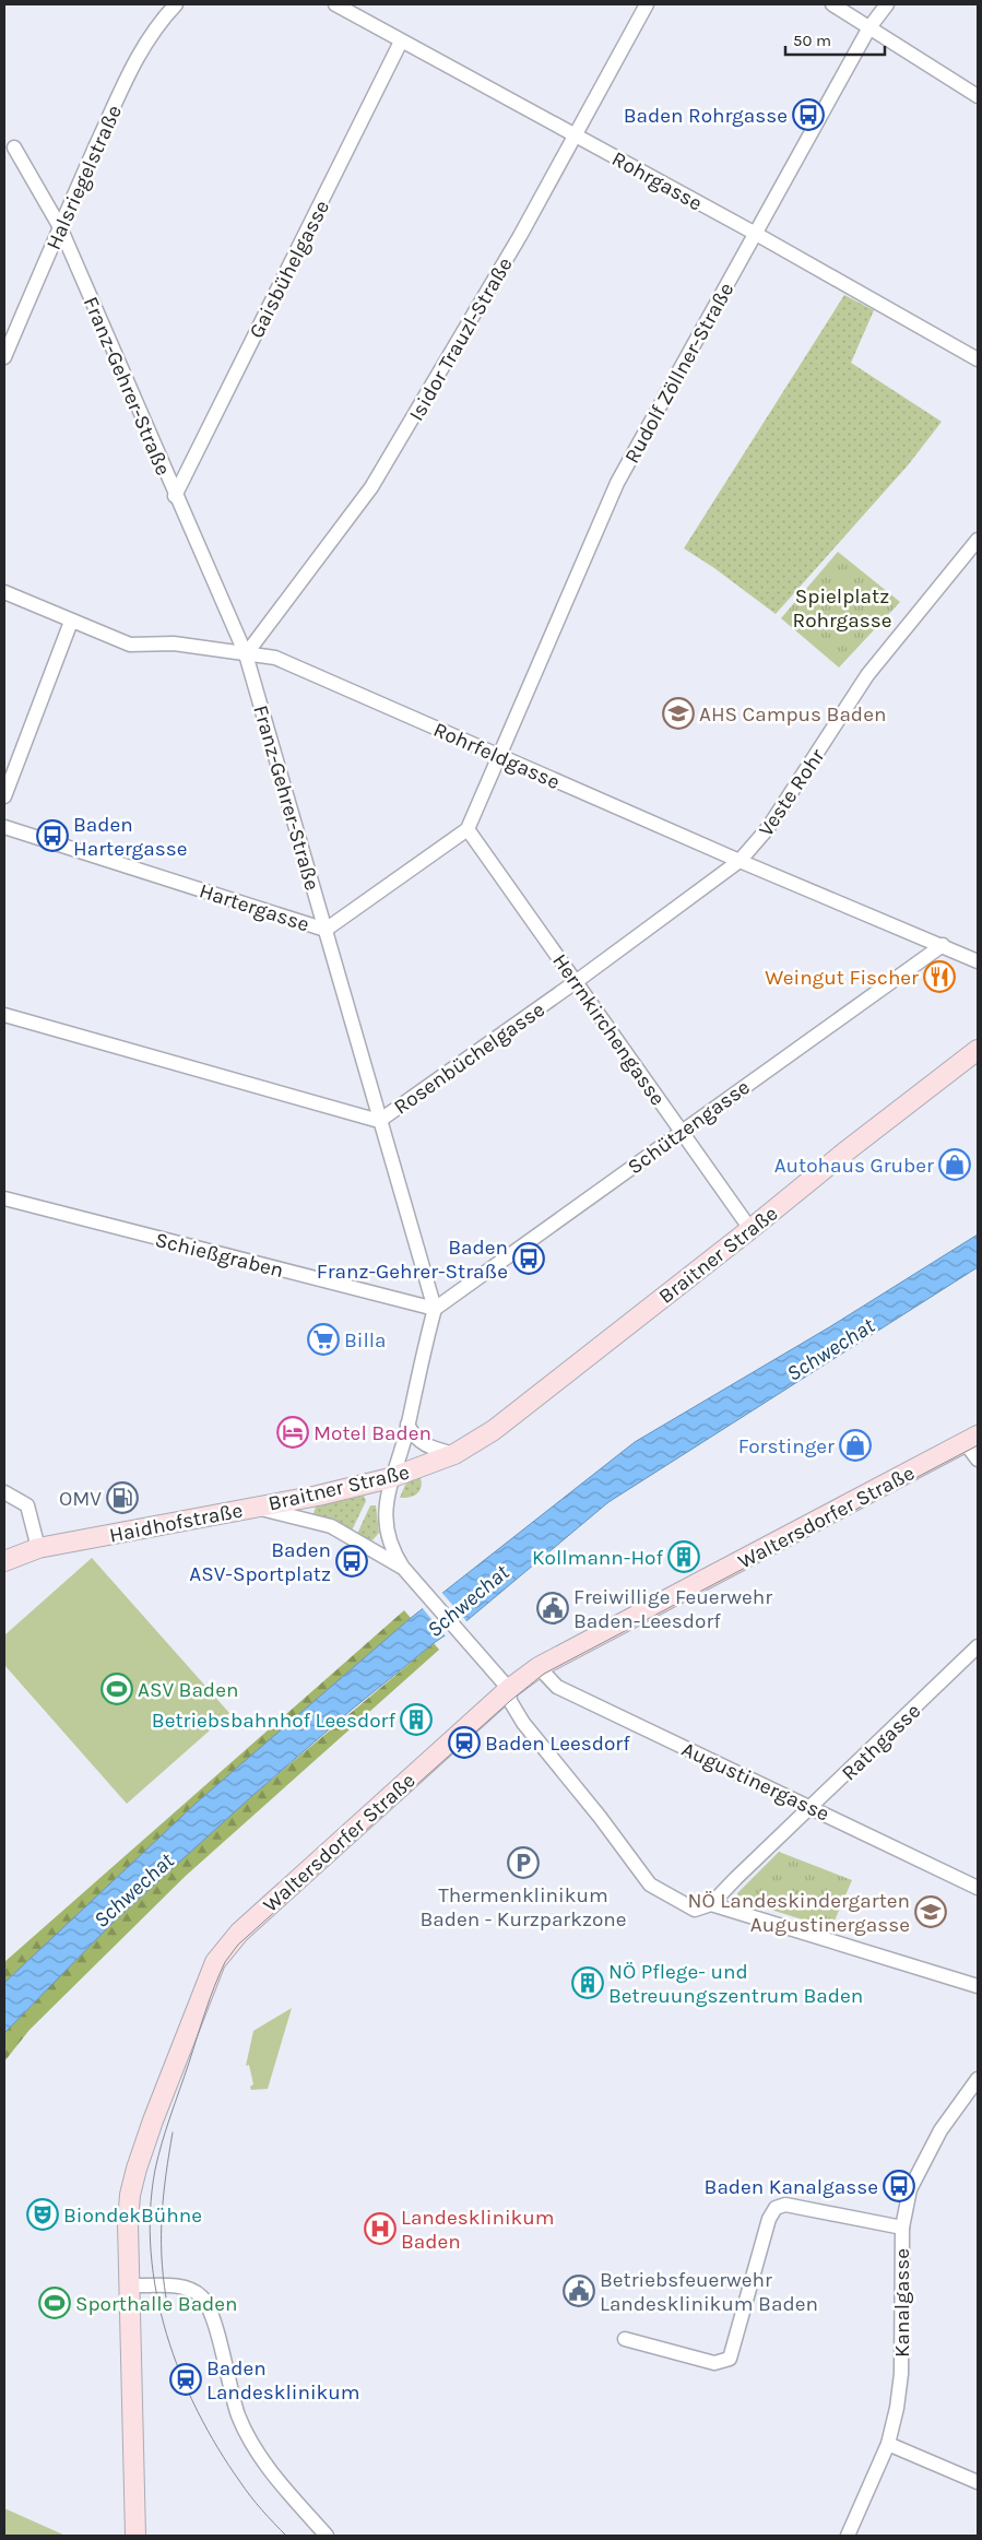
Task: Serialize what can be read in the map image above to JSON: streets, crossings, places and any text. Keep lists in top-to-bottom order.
{
  "streets": {
    "street": [
      "Halsriegelstraße",
      "Rohrgasse",
      "Gaisbühelgasse",
      "Isidor Trauzl-Straße",
      "Rudolf Zöllner-Straße",
      "Franz-Gehrer-Straße",
      "Rohrfeldgasse",
      "Veste Rohr",
      "Hartergasse",
      "Herrnkirchengasse",
      "Rosenbüchelgasse",
      "Schützengasse",
      "Schießgraben",
      "Braitner Straße",
      "Waltersdorfer Straße",
      "Haidhofstraße",
      "Rathgasse",
      "Augustinergasse",
      "Kanalgasse"
    ]
  },
  "crossings": [
    ["Halsriegelstraße", "Franz-Gehrer-Straße"],
    ["Rohrgasse", "Gaisbühelgasse"],
    ["Rohrgasse", "Isidor Trauzl-Straße"],
    ["Rohrgasse", "Rudolf Zöllner-Straße"],
    ["Gaisbühelgasse", "Franz-Gehrer-Straße"],
    ["Isidor Trauzl-Straße", "Franz-Gehrer-Straße"],
    ["Isidor Trauzl-Straße", "Rohrfeldgasse"],
    ["Rudolf Zöllner-Straße", "Rohrfeldgasse"],
    ["Franz-Gehrer-Straße", "Rohrfeldgasse"],
    ["Franz-Gehrer-Straße", "Hartergasse"],
    ["Franz-Gehrer-Straße", "Rosenbüchelgasse"],
    ["Franz-Gehrer-Straße", "Schützengasse"],
    ["Franz-Gehrer-Straße", "Schießgraben"],
    ["Rohrfeldgasse", "Veste Rohr"],
    ["Rohrfeldgasse", "Rosenbüchelgasse"],
    ["Rohrfeldgasse", "Schützengasse"],
    ["Veste Rohr", "Rosenbüchelgasse"],
    ["Hartergasse", "Herrnkirchengasse"],
    ["Herrnkirchengasse", "Rosenbüchelgasse"],
    ["Herrnkirchengasse", "Schützengasse"],
    ["Herrnkirchengasse", "Braitner Straße"],
    ["Schützengasse", "Schießgraben"],
    ["Braitner Straße", "Haidhofstraße"],
    ["Waltersdorfer Straße", "Augustinergasse"],
    ["Rathgasse", "Augustinergasse"]
  ],
  "water": ["Schwechat"],
  "parks": ["Spielplatz Rohrgasse"],
  "places": {
    "bus stop": [
      "Baden Rohrgasse",
      "Baden Hartergasse",
      "Baden Franz-Gehrer-Straße",
      "Baden ASV-Sportplatz",
      "Baden Kanalgasse"
    ],
    "school or university": ["AHS Campus Baden", "NÖ Landeskindergarten Augustinergasse"],
    "restaurant": ["Weingut Fischer"],
    "shop": ["Autohaus Gruber", "Forstinger"],
    "supermarket": ["Billa"],
    "hotel": ["Motel Baden"],
    "fuel station": ["OMV"],
    "building": ["Kollmann-Hof", "Betriebsbahnhof Leesdorf", "NÖ Pflege- und Betreuungszentrum Baden"],
    "public building": ["Freiwillige Feuerwehr Baden-Leesdorf", "Betriebsfeuerwehr Landesklinikum Baden"],
    "sports": ["ASV Baden", "Sporthalle Baden"],
    "station": ["Baden Leesdorf", "Baden Landesklinikum"],
    "parking": ["Thermenklinikum Baden - Kurzparkzone"],
    "theatre": ["BiondekBühne"],
    "hospital": ["Landesklinikum Baden"]
  },
  "scale_bar": "50 m"
}
